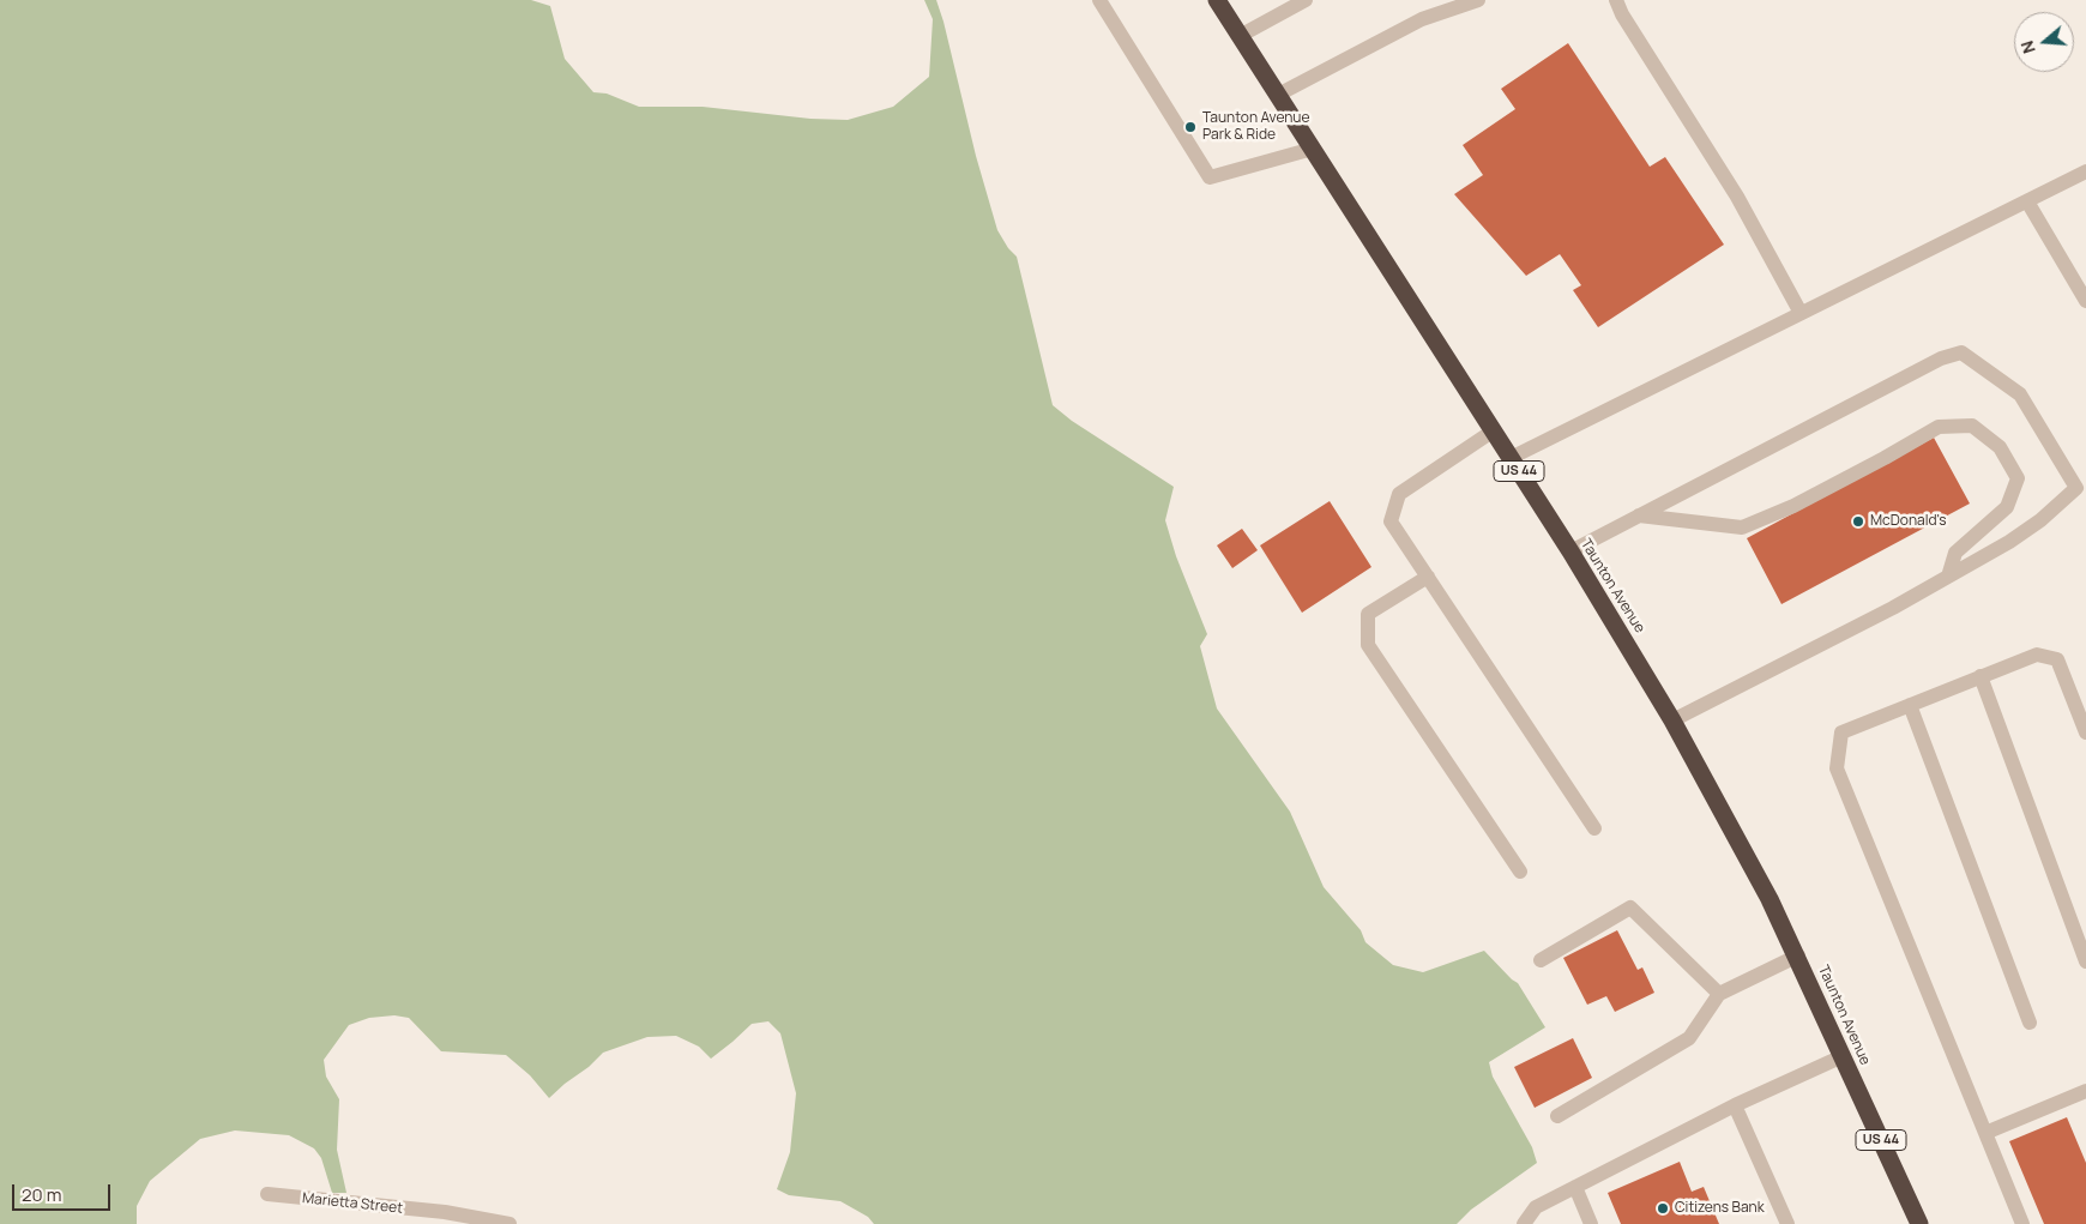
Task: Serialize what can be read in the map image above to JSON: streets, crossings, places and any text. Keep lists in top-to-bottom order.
{
  "streets": {
    "highway": ["US 44", "Taunton Avenue"],
    "street": ["Marietta Street"]
  },
  "places": ["Taunton Avenue Park & Ride", "McDonald's", "Citizens Bank"],
  "scale_bar": "20 m",
  "north": "left"
}
